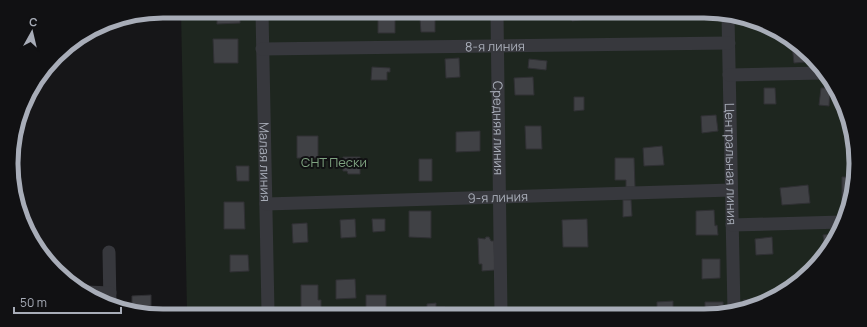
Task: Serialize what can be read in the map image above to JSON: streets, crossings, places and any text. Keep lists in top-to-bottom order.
{
  "streets": {
    "street": [
      "8-я линия",
      "Средняя линия",
      "Малая линия",
      "Центральная линия",
      "9-я линия"
    ]
  },
  "crossings": [
    ["8-я линия", "Средняя линия"],
    ["8-я линия", "Малая линия"],
    ["8-я линия", "Центральная линия"],
    ["Средняя линия", "9-я линия"],
    ["Малая линия", "9-я линия"],
    ["Центральная линия", "9-я линия"]
  ],
  "parks": ["СНТ Пески"],
  "scale_bar": "50 m",
  "north": "top"
}
